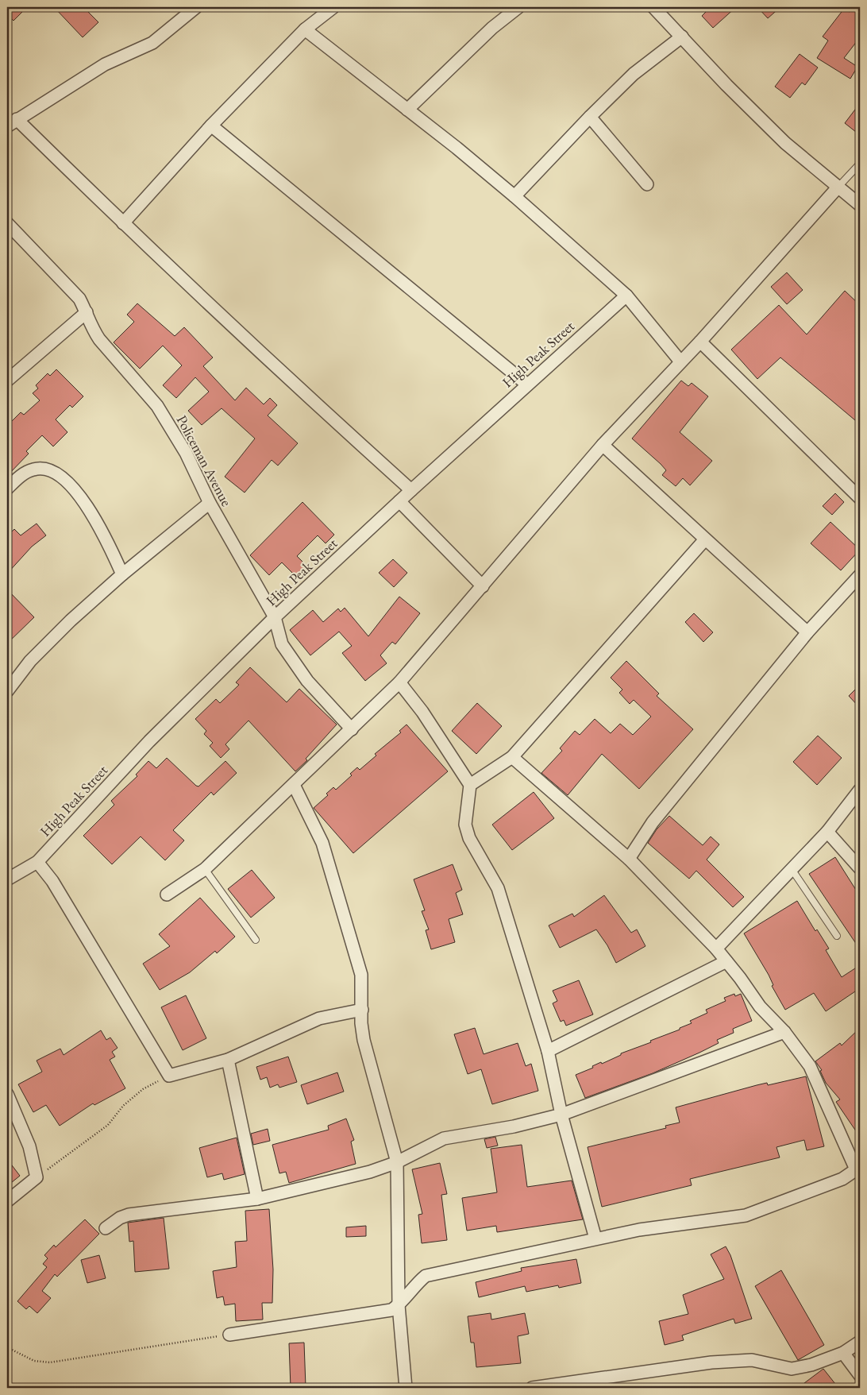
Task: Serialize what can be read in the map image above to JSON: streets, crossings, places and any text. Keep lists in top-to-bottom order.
{
  "streets": {
    "street": ["High Peak Street", "Policeman Avenue"]
  },
  "crossings": [
    ["High Peak Street", "Policeman Avenue"]
  ]
}
